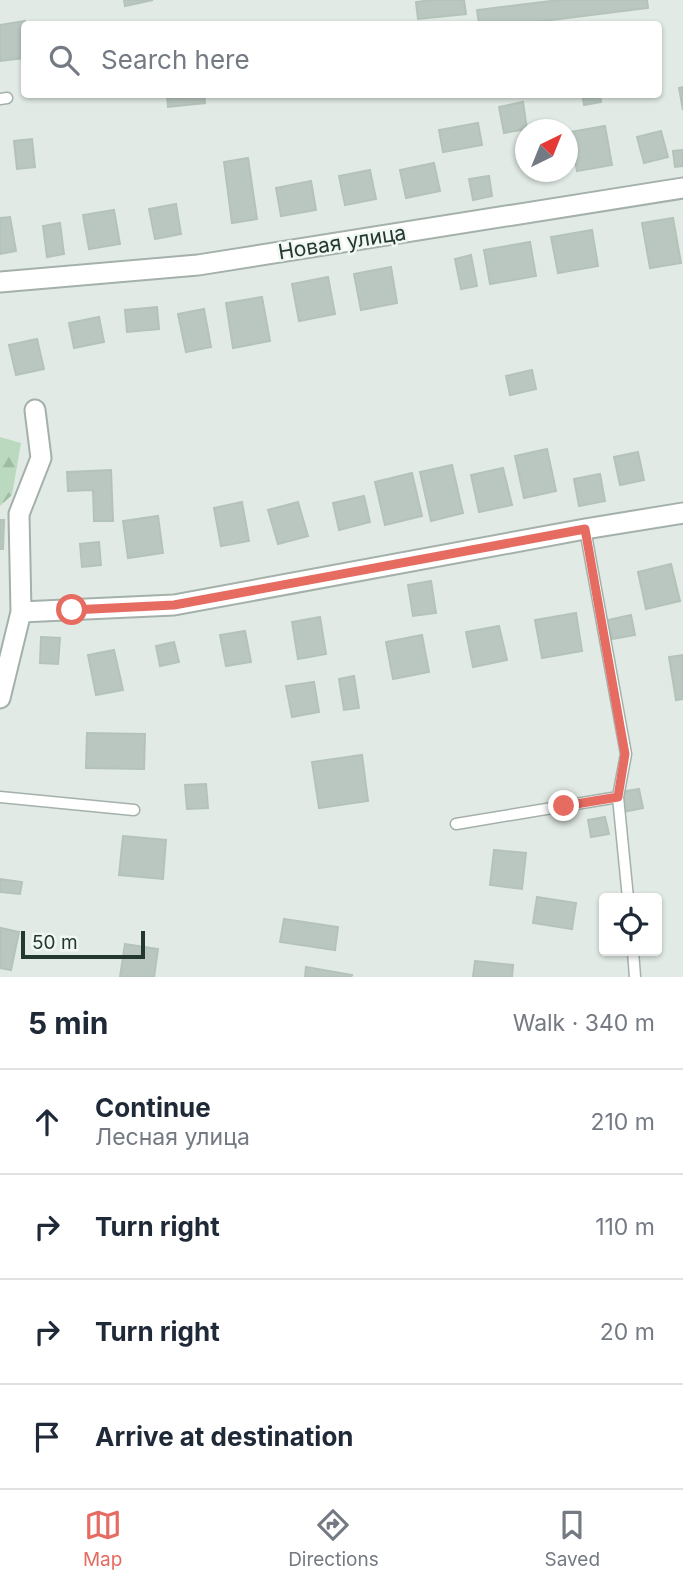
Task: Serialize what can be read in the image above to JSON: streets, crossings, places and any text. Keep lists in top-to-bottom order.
{
  "streets": {
    "street": ["Новая улица"]
  },
  "scale_bar": "50 m",
  "north": "top right",
  "page": {
    "search": "Search here",
    "scale": "50 m",
    "heading": ["5 min", "Walk · 340 m"],
    "list": [
      ["Continue", "Лесная улица", "210 m"],
      ["Turn right", "110 m"],
      ["Turn right", "20 m"],
      "Arrive at destination"
    ],
    "nav": ["Map", "Directions", "Saved"]
  }
}
